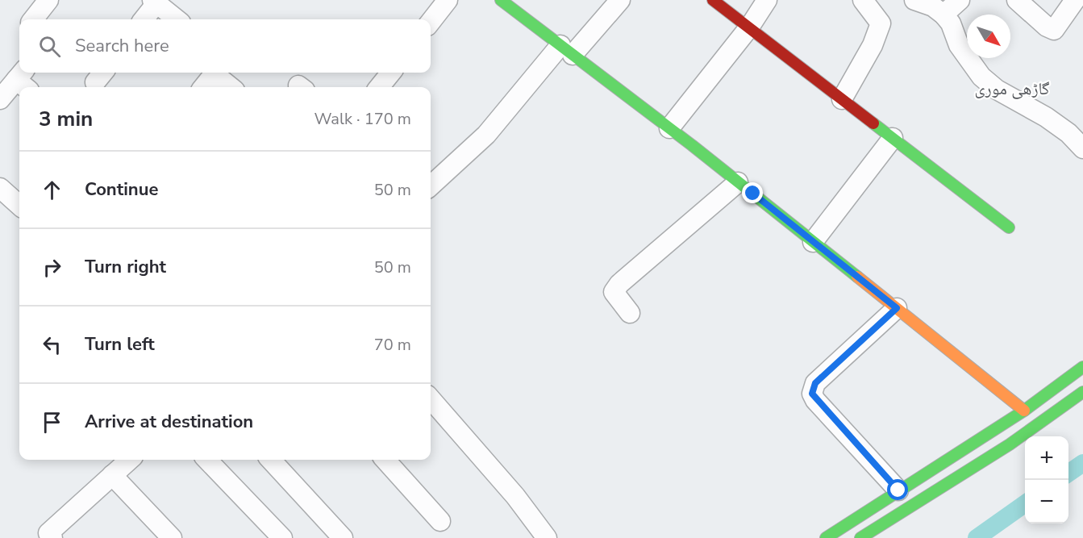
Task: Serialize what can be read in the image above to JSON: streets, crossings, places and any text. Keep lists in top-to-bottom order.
{
  "districts": ["گاڑھی موری"],
  "north": "bottom right",
  "page": {
    "search": "Search here",
    "heading": ["3 min", "Walk · 170 m"],
    "list": [
      ["Continue", "50 m"],
      ["Turn right", "50 m"],
      ["Turn left", "70 m"],
      "Arrive at destination"
    ],
    "map_buttons": ["+", "−"]
  }
}
